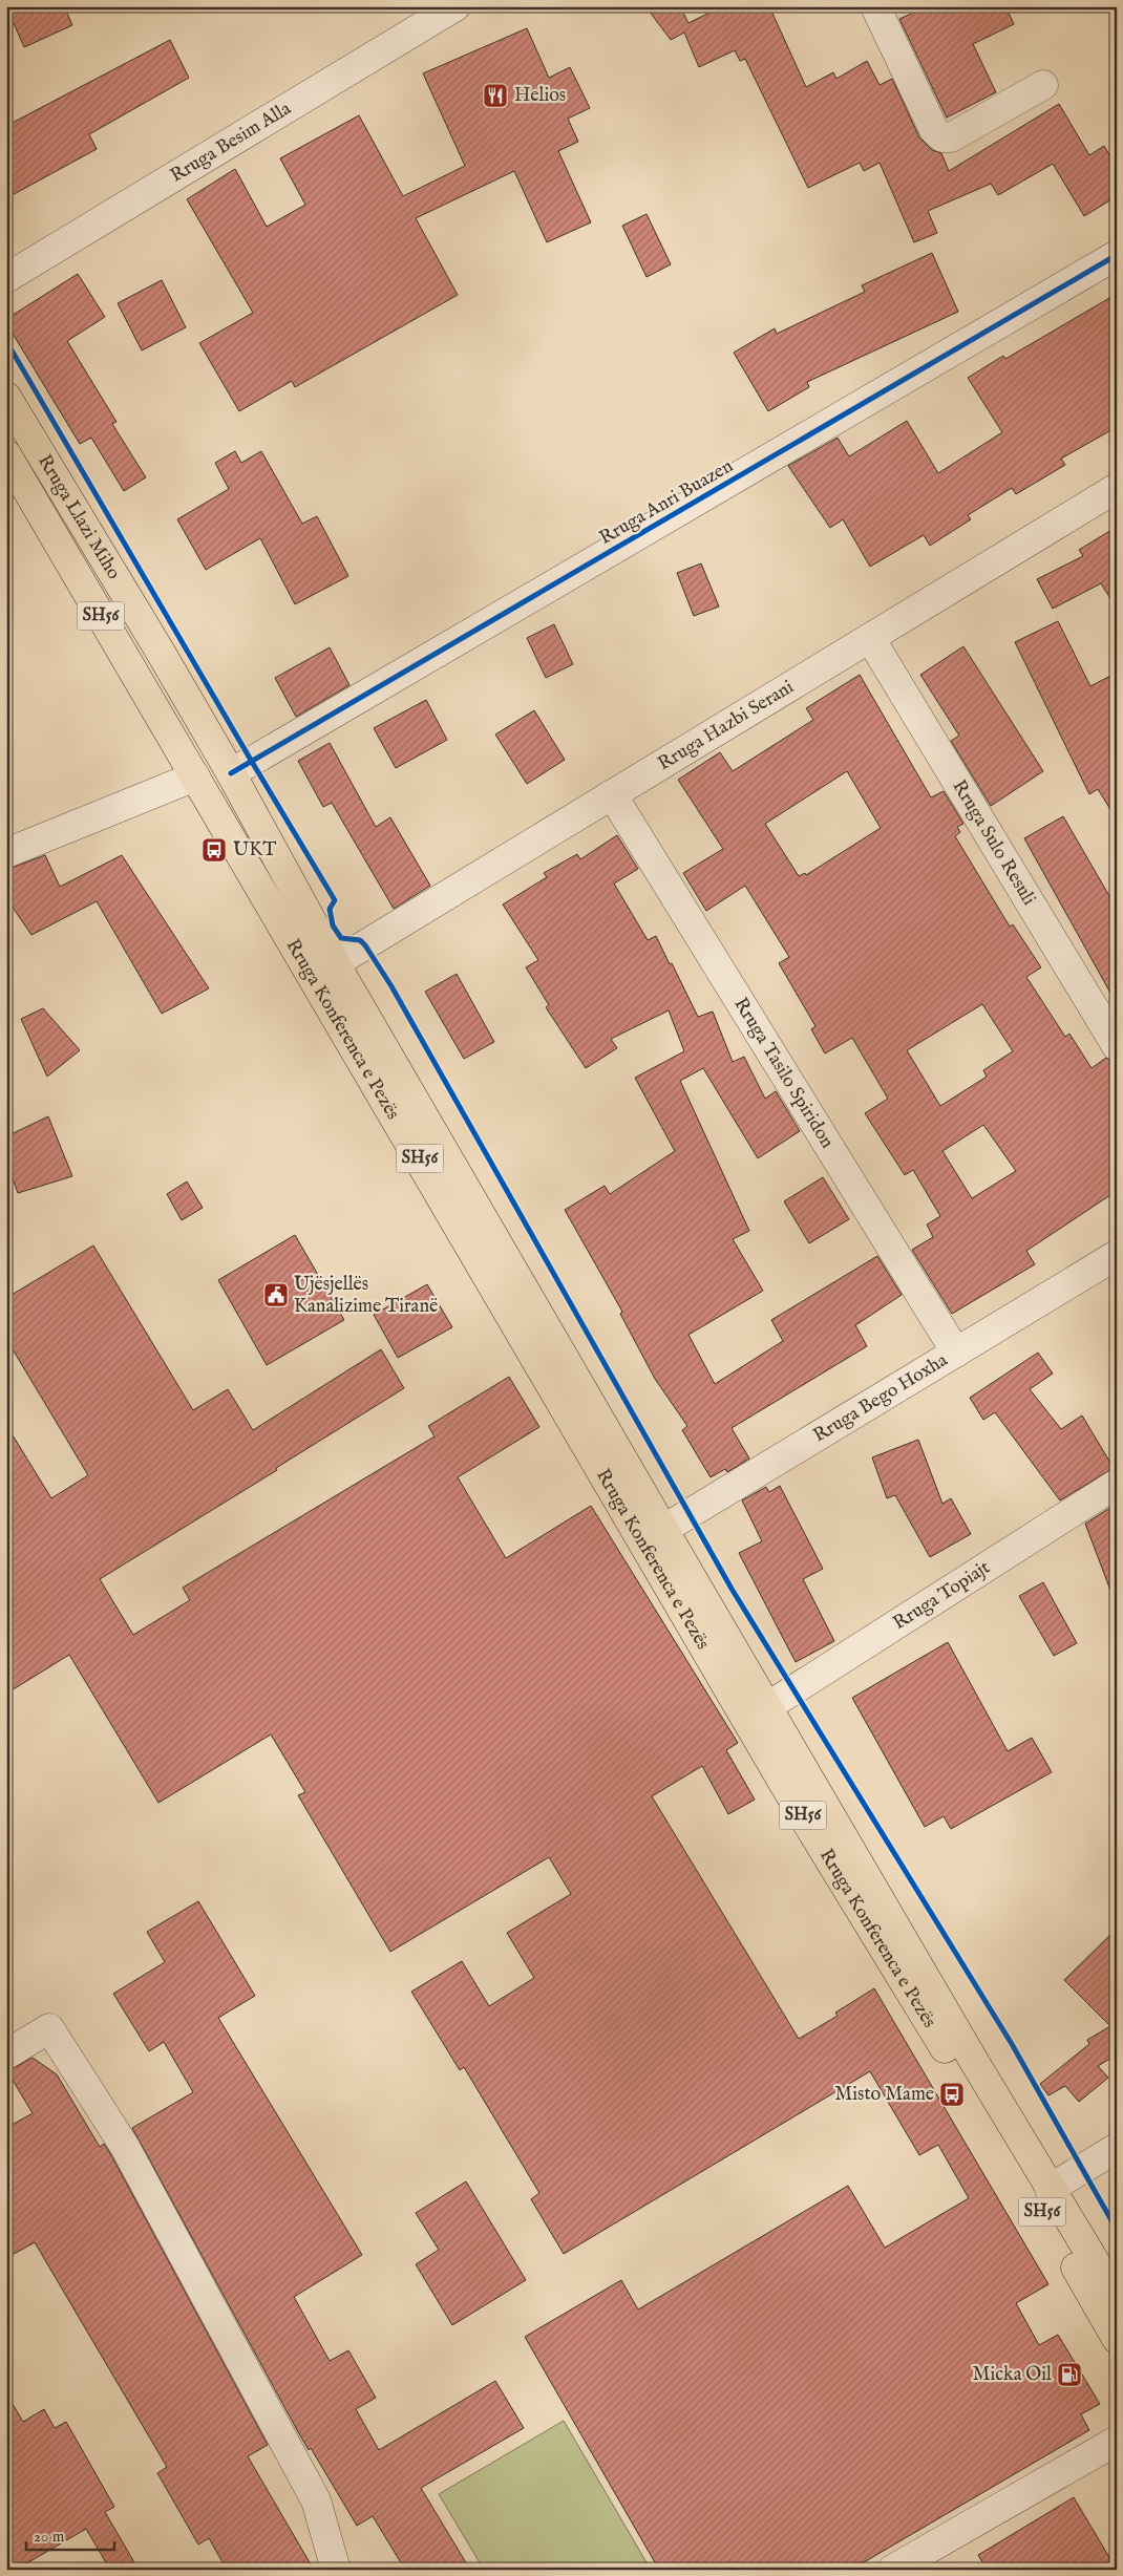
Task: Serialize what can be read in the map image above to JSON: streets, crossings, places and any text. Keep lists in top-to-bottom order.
{
  "streets": {
    "main road": ["Rruga Llazi Miho", "SH56", "Rruga Konferenca e Pezës"],
    "street": [
      "Rruga Besim Alla",
      "Rruga Anri Buazen",
      "Rruga Hazbi Serani",
      "Rruga Sulo Resuli",
      "Rruga Tasilo Spiridon",
      "Rruga Bego Hoxha",
      "Rruga Topiajt"
    ]
  },
  "crossings": [
    ["Rruga Anri Buazen", "Rruga Llazi Miho"],
    ["Rruga Anri Buazen", "Rruga Konferenca e Pezës"],
    ["Rruga Llazi Miho", "Rruga Konferenca e Pezës"],
    ["Rruga Hazbi Serani", "Rruga Sulo Resuli"],
    ["Rruga Hazbi Serani", "Rruga Konferenca e Pezës"],
    ["Rruga Hazbi Serani", "Rruga Tasilo Spiridon"],
    ["Rruga Konferenca e Pezës", "Rruga Bego Hoxha"],
    ["Rruga Konferenca e Pezës", "Rruga Topiajt"],
    ["Rruga Tasilo Spiridon", "Rruga Bego Hoxha"]
  ],
  "places": {
    "restaurant": ["Helios"],
    "bus stop": ["UKT", "Misto Mame"],
    "public building": ["Ujësjellës Kanalizime Tiranë"],
    "fuel station": ["Micka Oil"]
  },
  "scale_bar": "20 m"
}
